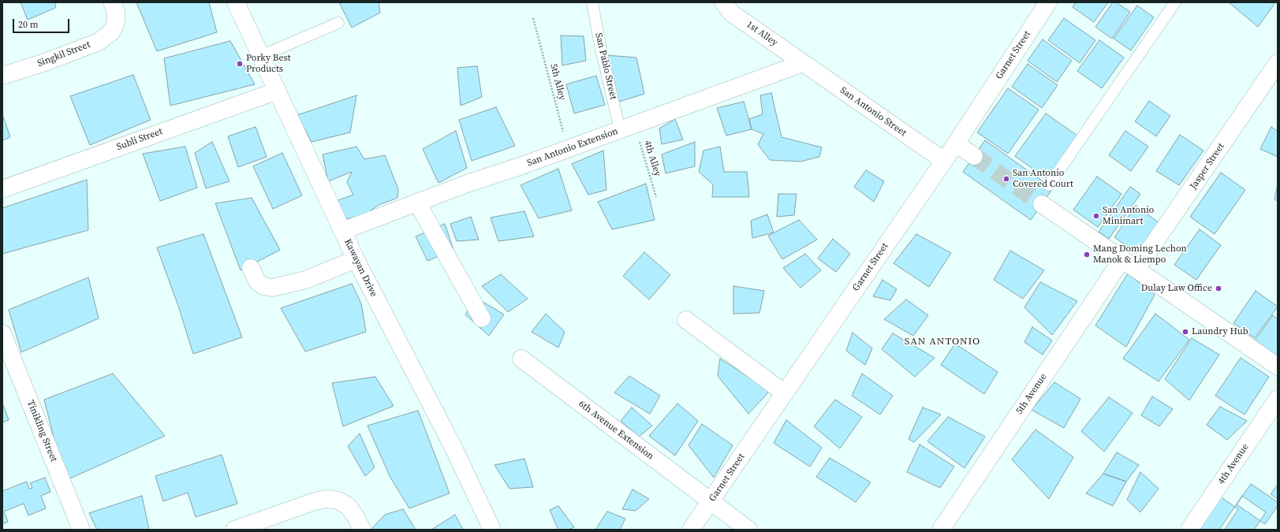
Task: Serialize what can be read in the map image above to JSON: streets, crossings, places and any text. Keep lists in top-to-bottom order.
{
  "streets": {
    "street": [
      "1st Alley",
      "Singkil Street",
      "Garnet Street",
      "San Antonio Street",
      "Subli Street",
      "San Antonio Extension",
      "Jasper Street",
      "Kawayan Drive",
      "5th Avenue",
      "6th Avenue Extension",
      "Tinikling Street",
      "4th Avenue"
    ],
    "lane": ["San Pablo Street"],
    "path": ["5th Alley", "4th Alley"]
  },
  "crossings": [
    ["1st Alley", "San Antonio Street"],
    ["1st Alley", "San Antonio Extension"],
    ["Garnet Street", "San Antonio Street"],
    ["Garnet Street", "6th Avenue Extension"],
    ["San Pablo Street", "San Antonio Extension"],
    ["San Pablo Street", "4th Alley"],
    ["5th Alley", "San Antonio Extension"],
    ["San Antonio Street", "San Antonio Extension"],
    ["Subli Street", "Kawayan Drive"],
    ["San Antonio Extension", "4th Alley"],
    ["San Antonio Extension", "Kawayan Drive"]
  ],
  "districts": ["SAN ANTONIO"],
  "places": [
    "Porky Best Products",
    "San Antonio Covered Court",
    "San Antonio Minimart",
    "Mang Doming Lechon Manok & Liempo",
    "Dulay Law Office",
    "Laundry Hub"
  ],
  "scale_bar": "20 m"
}
